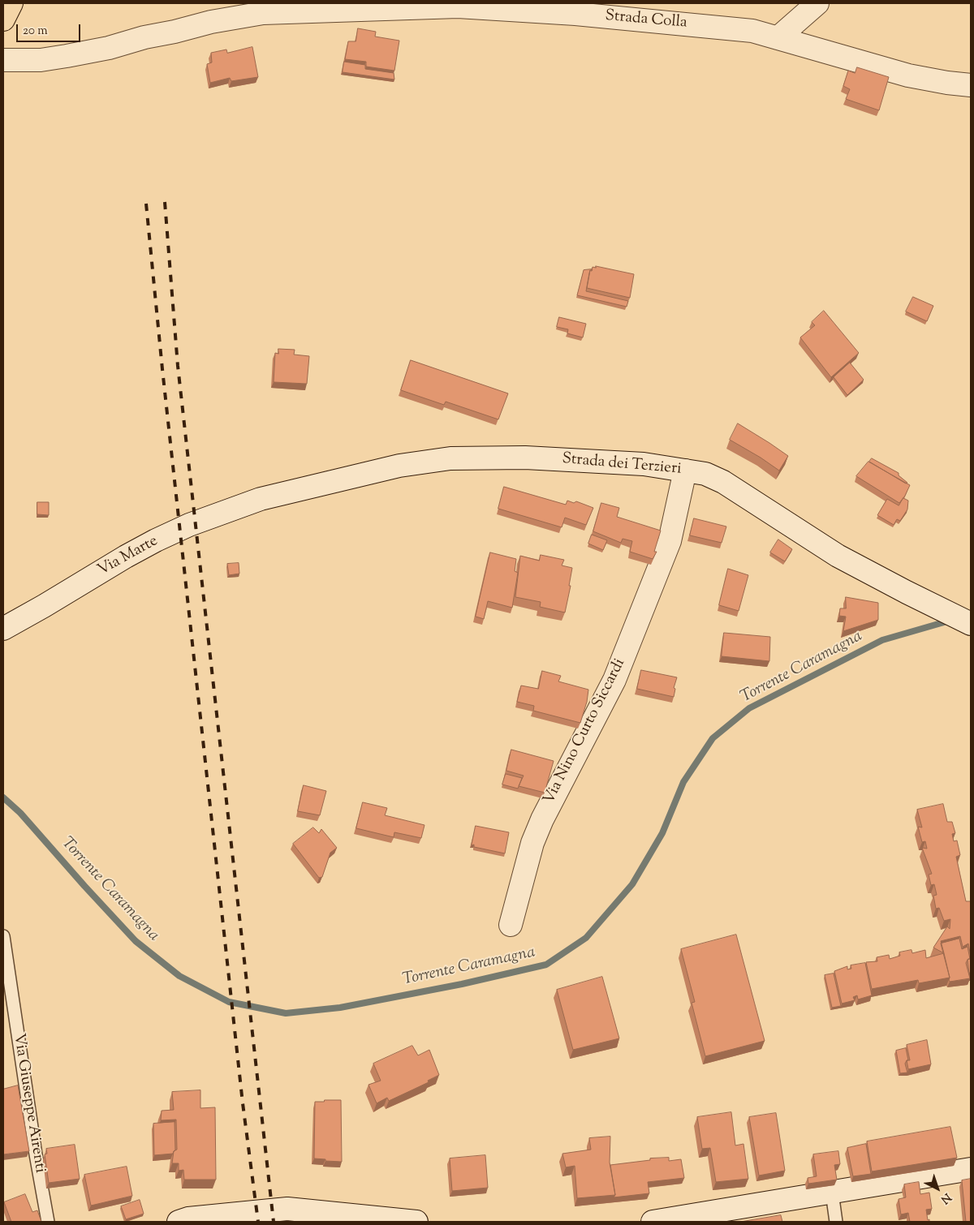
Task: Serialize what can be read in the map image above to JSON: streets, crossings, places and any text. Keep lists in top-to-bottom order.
{
  "streets": {
    "street": [
      "Strada Colla",
      "Strada dei Terzieri",
      "Via Marte",
      "Via Nino Curto Siccardi"
    ],
    "lane": ["Via Giuseppe Airenti"]
  },
  "crossings": [
    ["Strada dei Terzieri", "Via Marte"],
    ["Strada dei Terzieri", "Via Nino Curto Siccardi"]
  ],
  "water": ["Torrente Caramagna"],
  "scale_bar": "20 m",
  "north": "bottom right"
}
